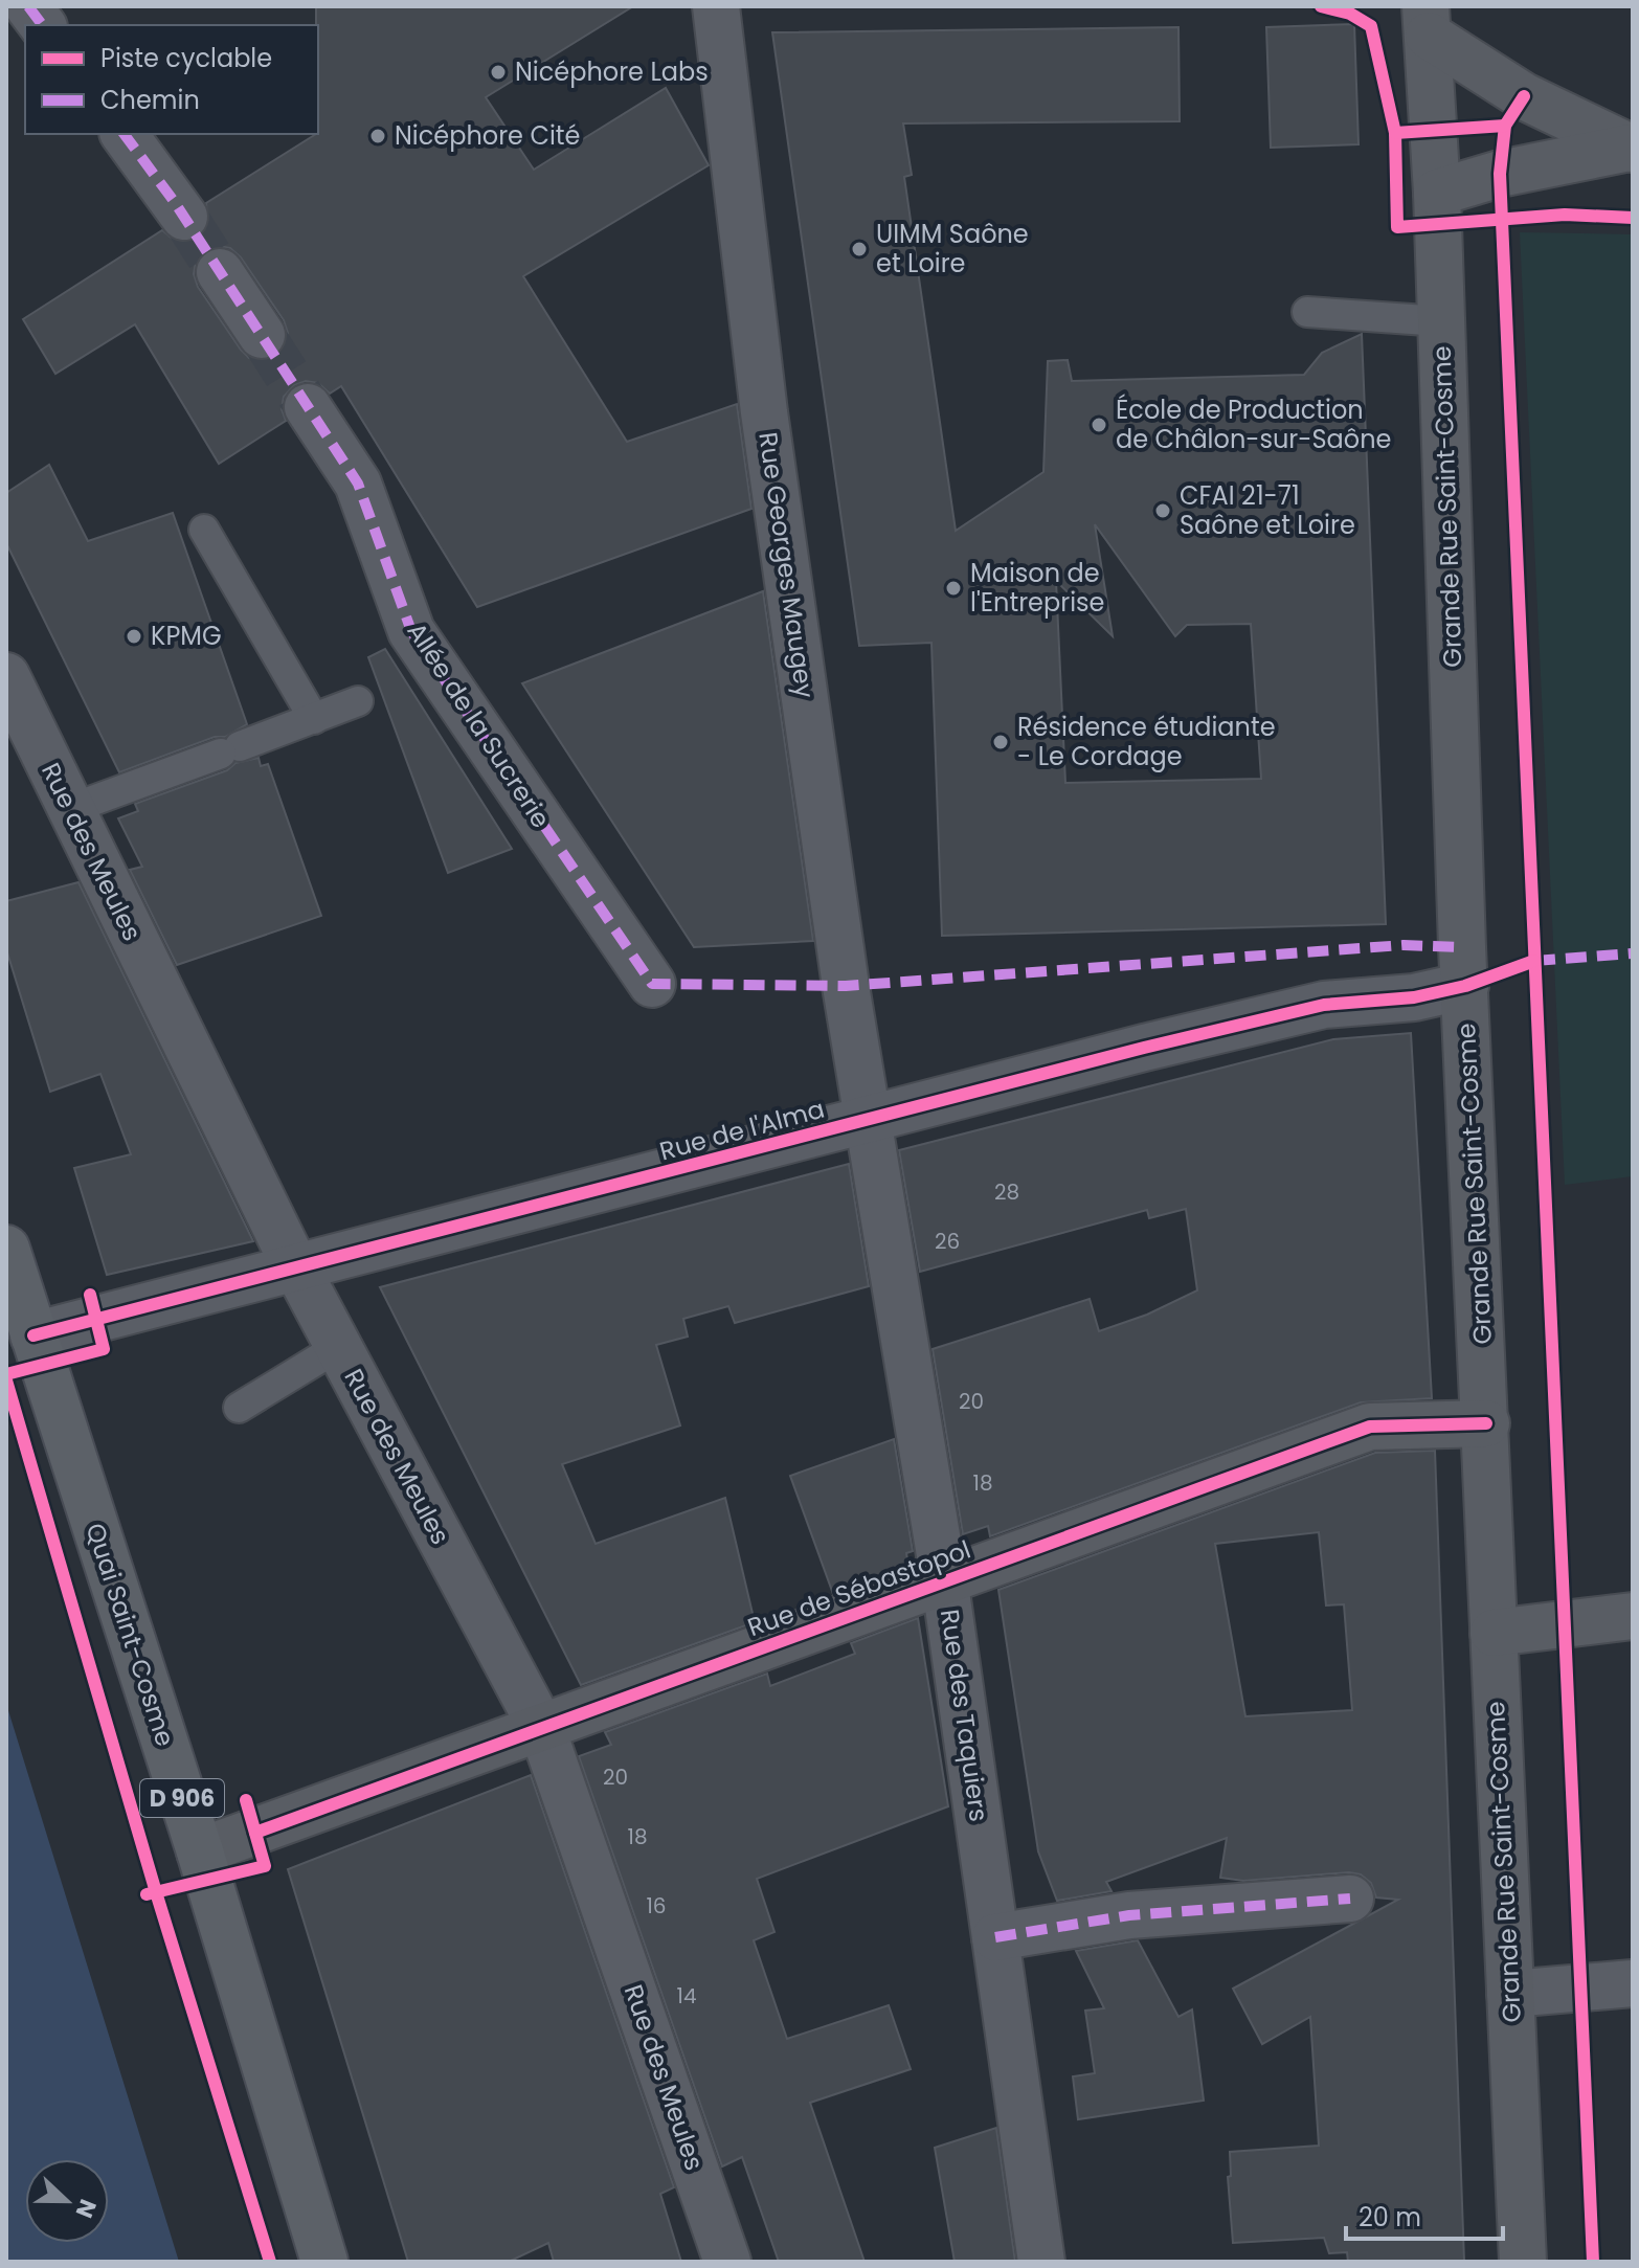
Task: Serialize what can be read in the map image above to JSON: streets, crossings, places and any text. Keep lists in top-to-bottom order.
{
  "streets": {
    "main road": [
      "Grande Rue Saint-Cosme",
      "Rue de Sébastopol",
      "Quai Saint-Cosme",
      "D 906"
    ],
    "street": [
      "Rue Georges Maugey",
      "Allée de la Sucrerie",
      "Rue des Meules",
      "Rue de l'Alma",
      "Rue des Taquiers"
    ]
  },
  "crossings": [
    ["Grande Rue Saint-Cosme", "Rue de l'Alma"],
    ["Grande Rue Saint-Cosme", "Rue de Sébastopol"],
    ["Rue Georges Maugey", "Rue de l'Alma"],
    ["Rue Georges Maugey", "Rue des Taquiers"],
    ["Rue des Meules", "Rue de l'Alma"],
    ["Rue des Meules", "Rue de Sébastopol"],
    ["Rue de l'Alma", "Quai Saint-Cosme"],
    ["Rue de l'Alma", "Rue des Taquiers"],
    ["Rue de Sébastopol", "Quai Saint-Cosme"],
    ["Rue de Sébastopol", "Rue des Taquiers"]
  ],
  "places": [
    "Nicéphore Labs",
    "Nicéphore Cité",
    "UIMM Saône et Loire",
    "École de Production de Châlon-sur-Saône",
    "CFAI 21-71 Saône et Loire",
    "Maison de l'Entreprise",
    "KPMG",
    "Résidence étudiante - Le Cordage"
  ],
  "house_numbers": [
    "28",
    "26",
    "20",
    "18",
    "20",
    "18",
    "16",
    "14"
  ],
  "legend": ["Piste cyclable", "Chemin"],
  "scale_bar": "20 m",
  "north": "right"
}
